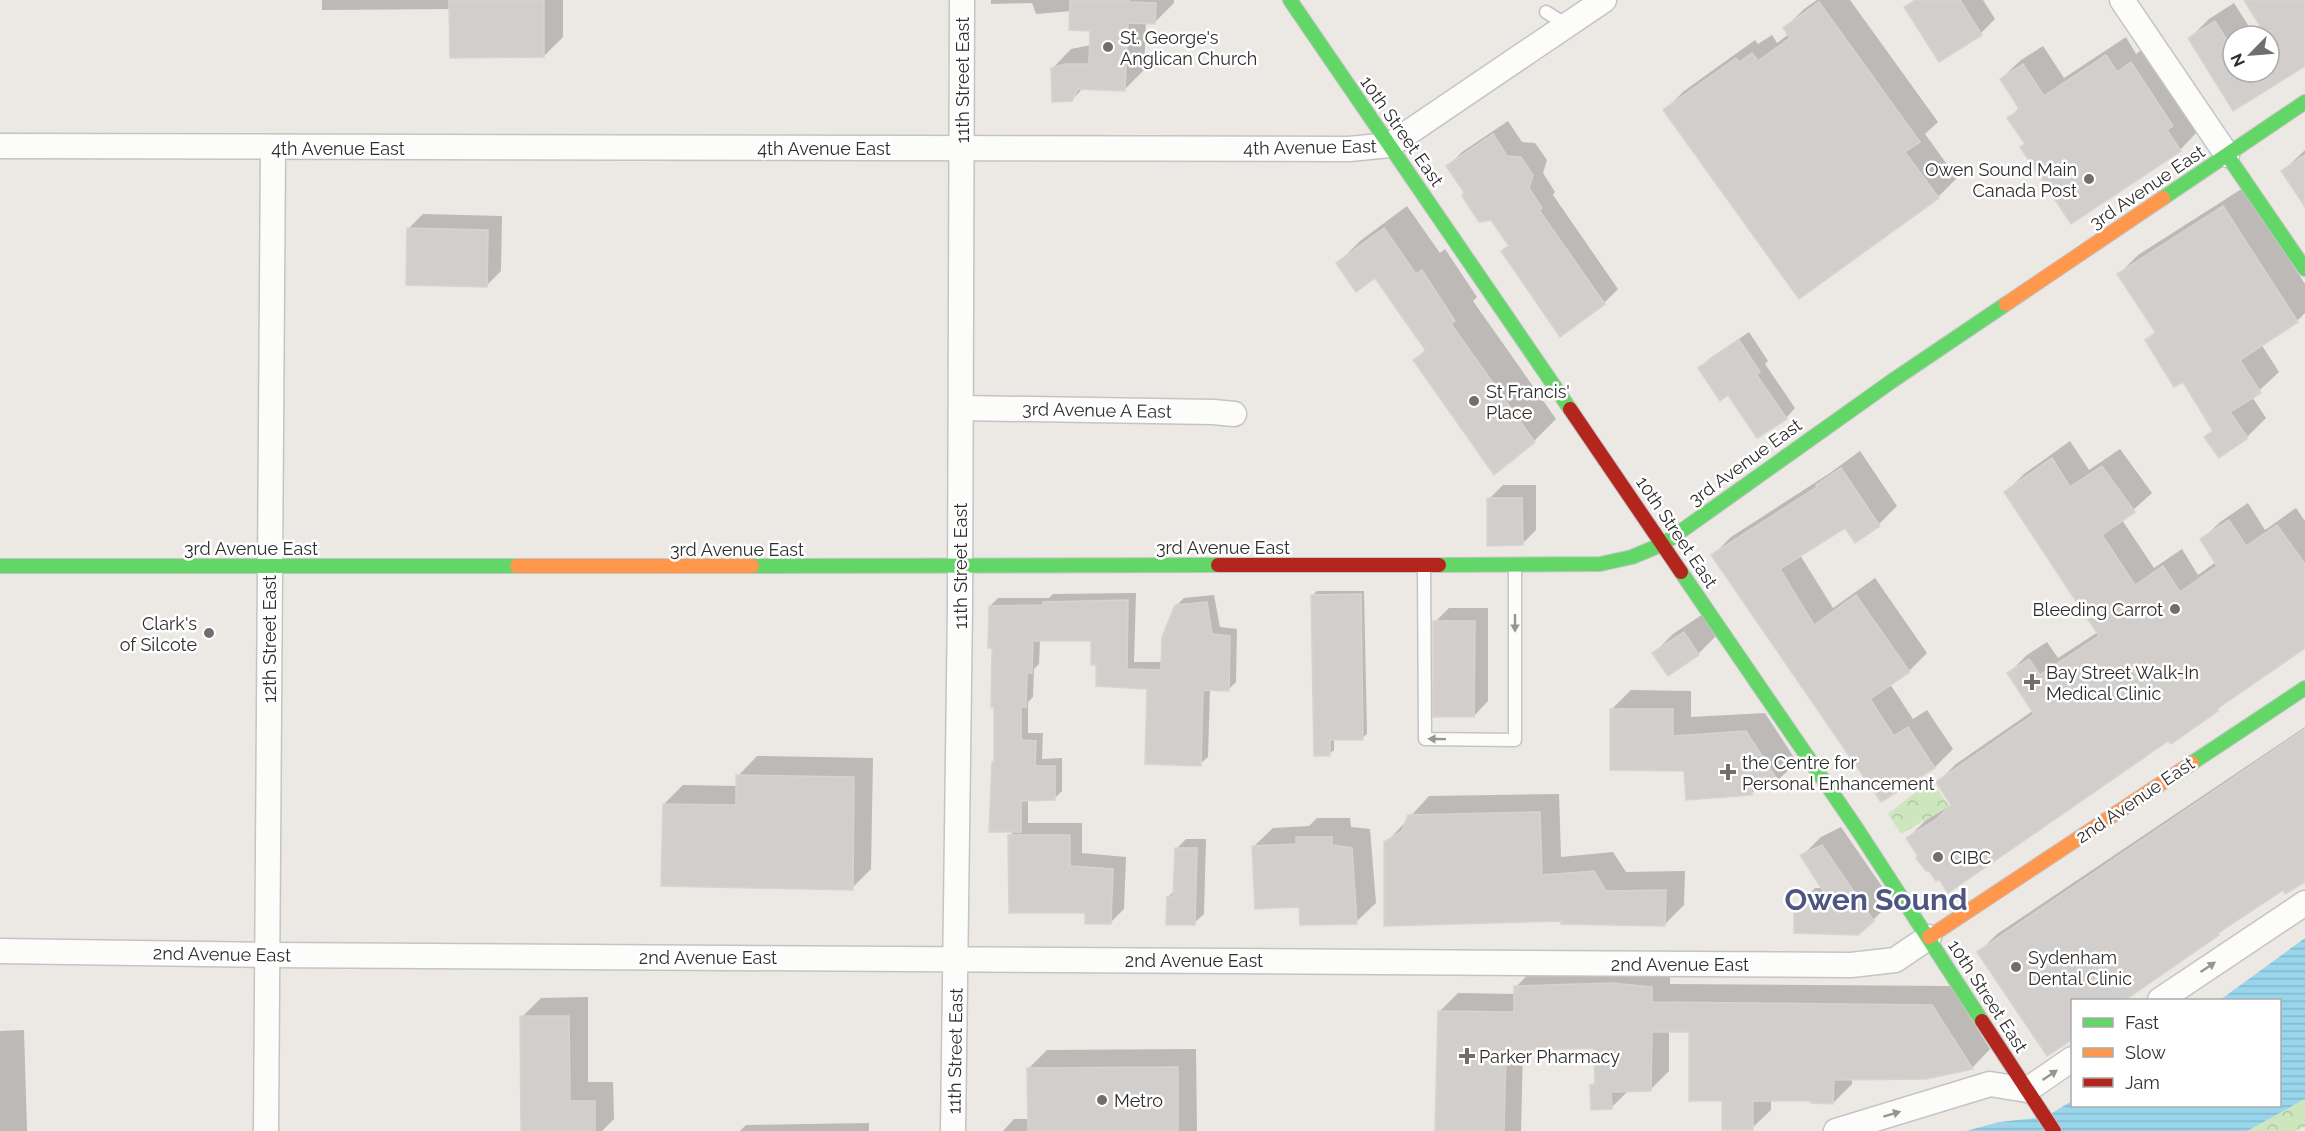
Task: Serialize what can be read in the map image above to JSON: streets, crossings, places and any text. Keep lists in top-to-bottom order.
{
  "streets": {
    "main road": ["10th Street East", "3rd Avenue East", "2nd Avenue East"],
    "street": [
      "11th Street East",
      "4th Avenue East",
      "3rd Avenue A East",
      "12th Street East"
    ]
  },
  "crossings": [
    ["11th Street East", "4th Avenue East"],
    ["11th Street East", "3rd Avenue East"],
    ["11th Street East", "3rd Avenue A East"],
    ["11th Street East", "2nd Avenue East"],
    ["10th Street East", "4th Avenue East"],
    ["10th Street East", "3rd Avenue East"],
    ["10th Street East", "2nd Avenue East"],
    ["4th Avenue East", "12th Street East"],
    ["3rd Avenue East", "12th Street East"],
    ["12th Street East", "2nd Avenue East"]
  ],
  "districts": ["Owen Sound"],
  "places": {
    "other": [
      "St. George's Anglican Church",
      "Owen Sound Main Canada Post",
      "St Francis' Place",
      "Bleeding Carrot",
      "Clark's of Silcote",
      "CIBC",
      "Sydenham Dental Clinic",
      "Metro"
    ],
    "health": ["Bay Street Walk-In Medical Clinic", "the Centre for Personal Enhancement", "Parker Pharmacy"]
  },
  "legend": ["Fast", "Slow", "Jam"],
  "north": "bottom left"
}
